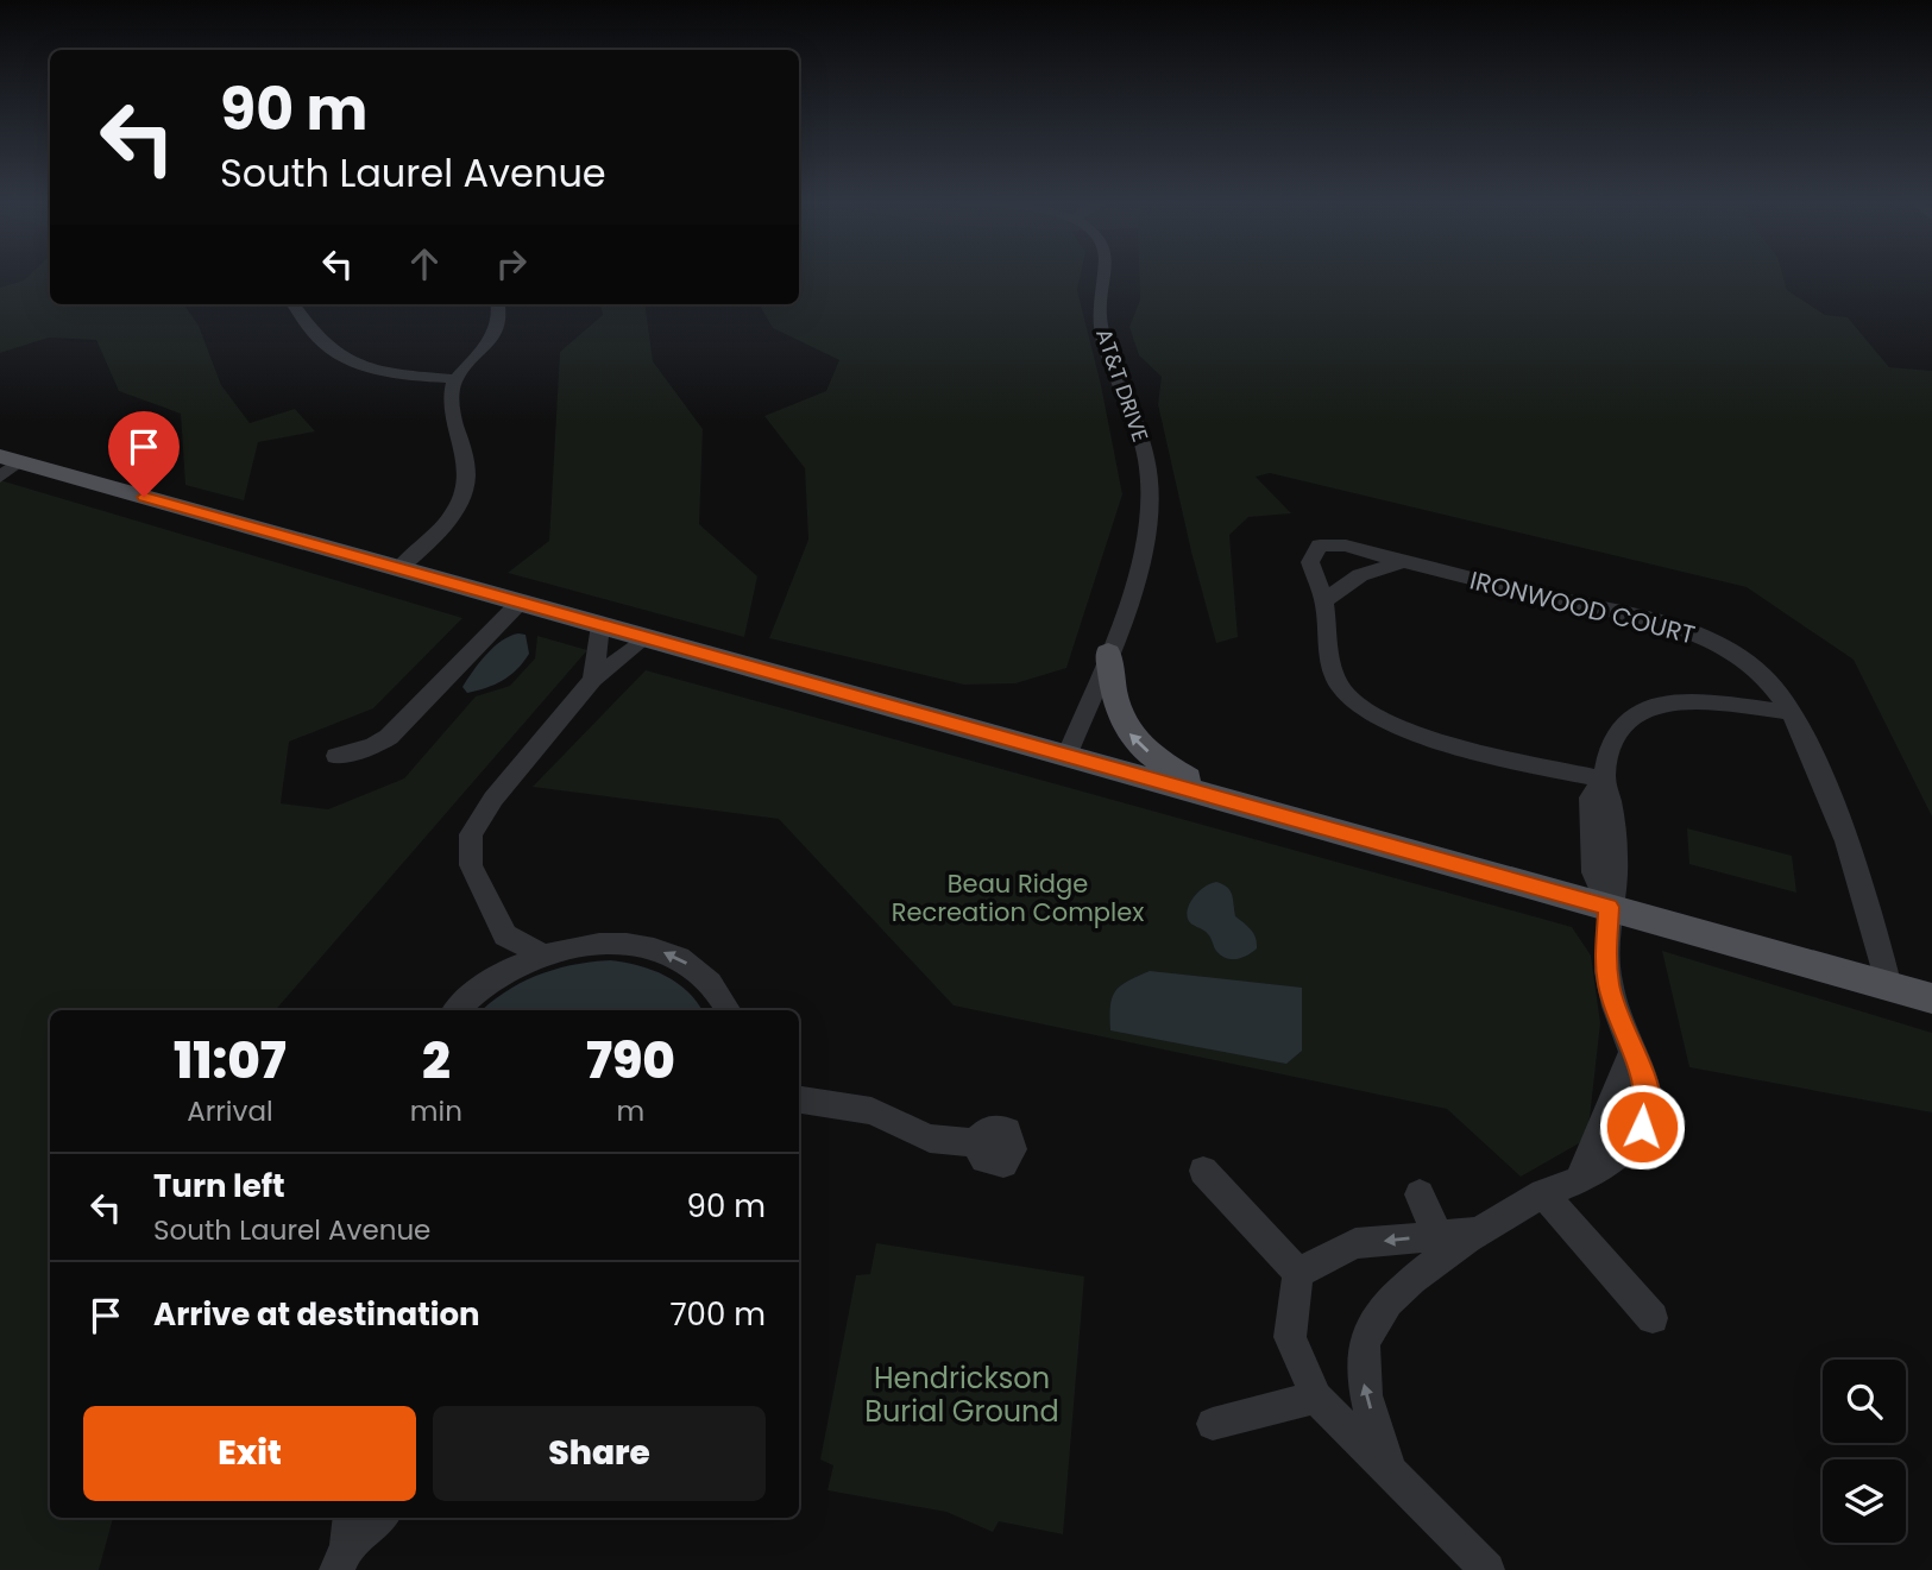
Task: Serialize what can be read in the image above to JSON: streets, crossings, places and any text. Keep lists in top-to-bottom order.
{
  "streets": {
    "street": ["AT&T DRIVE", "IRONWOOD COURT"]
  },
  "parks": ["Beau Ridge Recreation Complex", "Hendrickson Burial Ground"],
  "page": {
    "turn": ["90 m", "South Laurel Avenue"],
    "eta": [
      "11:07",
      "Arrival",
      "2",
      "min",
      "790",
      "m"
    ],
    "list": [
      {
        "name": "Turn left",
        "note": "South Laurel Avenue",
        "value": "90 m"
      },
      {
        "name": "Arrive at destination",
        "value": "700 m"
      }
    ],
    "buttons": ["Exit", "Share"]
  }
}
